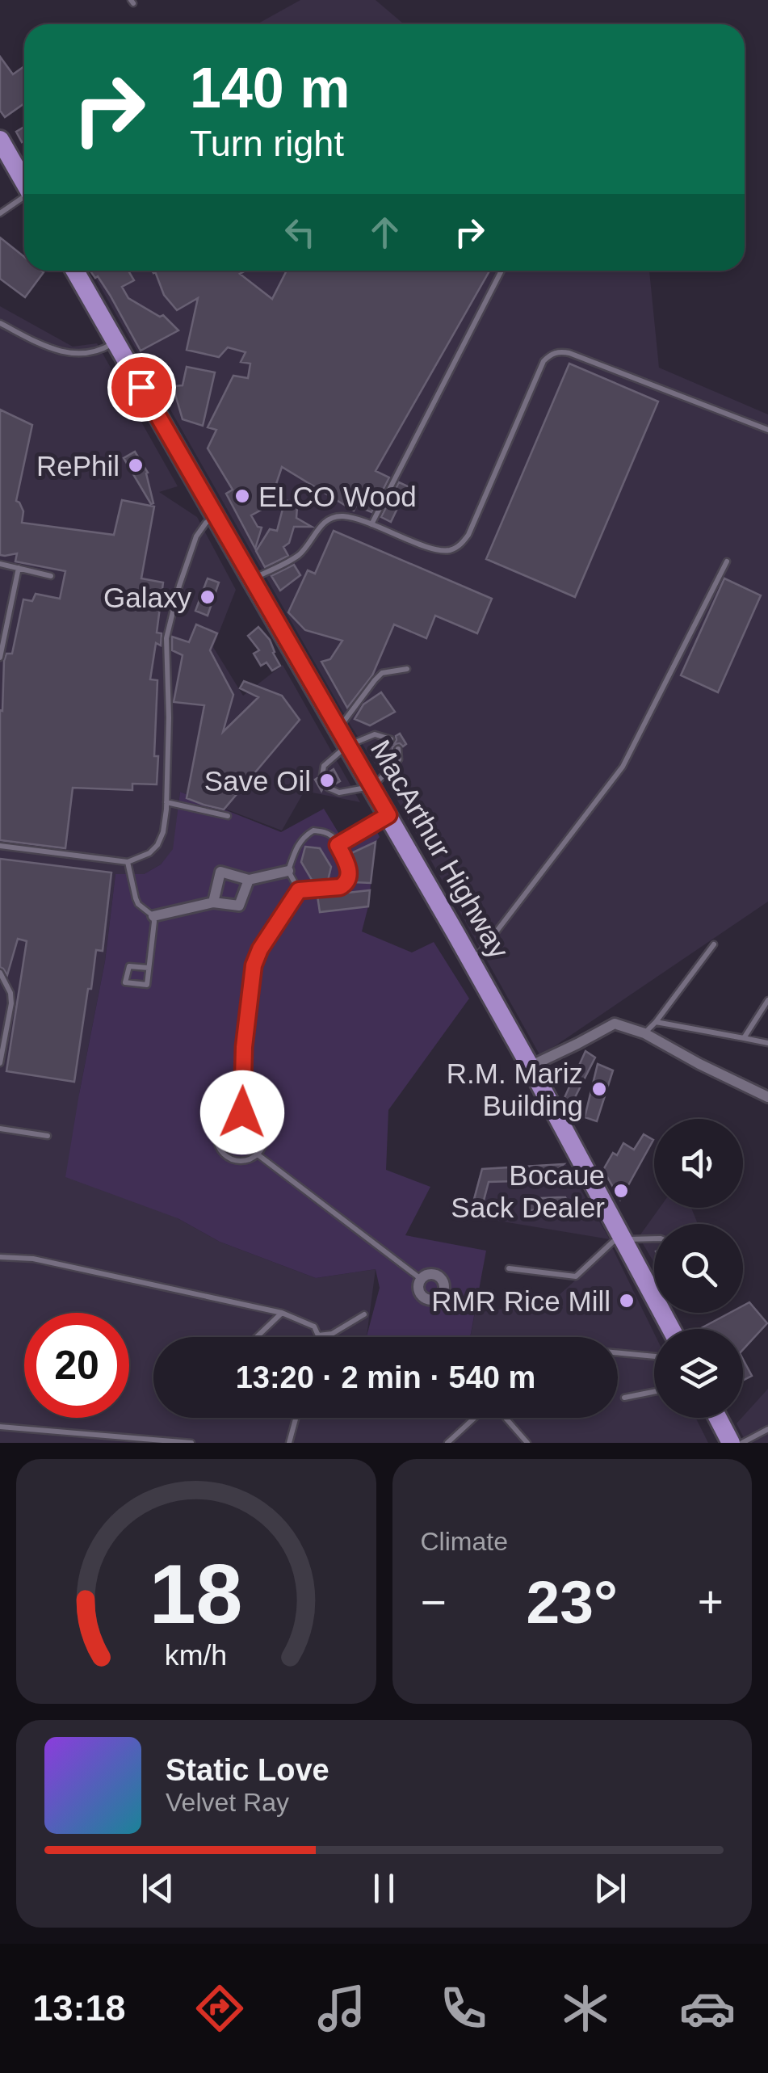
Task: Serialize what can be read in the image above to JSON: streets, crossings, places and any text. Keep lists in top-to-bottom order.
{
  "streets": {
    "highway": ["MacArthur Highway"]
  },
  "places": [
    "RePhil",
    "ELCO Wood",
    "Galaxy",
    "Save Oil",
    "R.M. Mariz Building",
    "Bocaue Sack Dealer",
    "RMR Rice Mill"
  ],
  "page": {
    "turn": ["140 m", "Turn right"],
    "limit": "20",
    "trip": "13:20 · 2 min · 540 m",
    "tile": "Climate",
    "heat": ["−", "23°", "+"],
    "song": ["Static Love", "Velvet Ray"],
    "tabs": "13:18",
    "gauge": ["18", "km/h"]
  }
}
